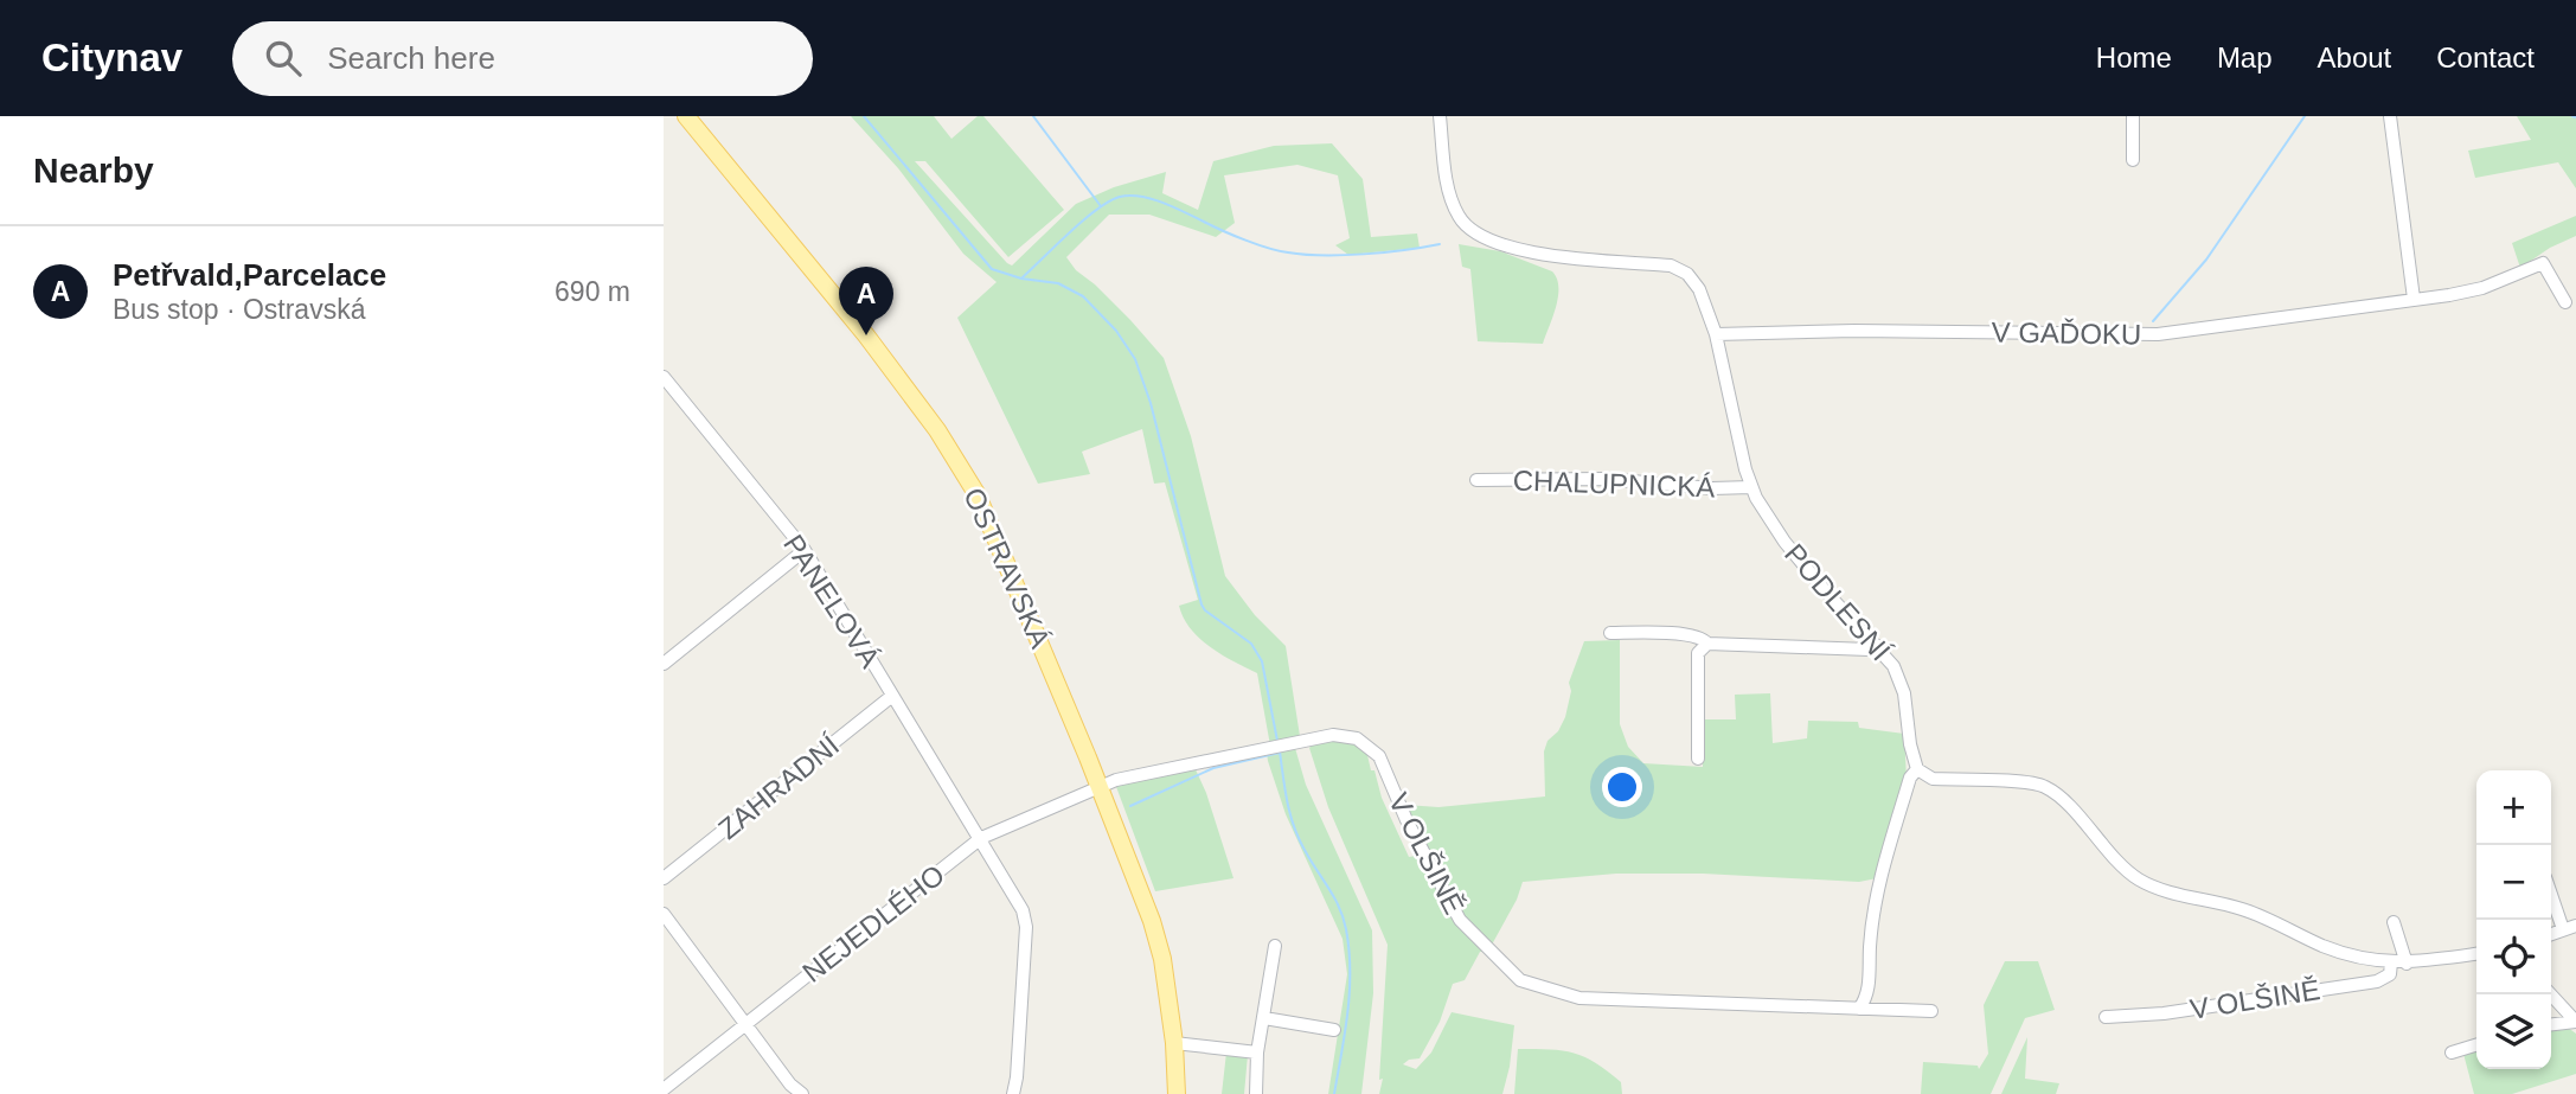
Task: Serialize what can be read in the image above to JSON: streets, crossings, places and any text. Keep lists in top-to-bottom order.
{
  "streets": {
    "main road": ["OSTRAVSKÁ"],
    "street": [
      "V GAĎOKU",
      "CHALUPNICKÁ",
      "PANELOVÁ",
      "PODLESNÍ",
      "ZAHRADNÍ",
      "V OLŠINĚ",
      "NEJEDLÉHO"
    ]
  },
  "crossings": [
    ["V GAĎOKU", "PODLESNÍ"],
    ["CHALUPNICKÁ", "PODLESNÍ"],
    ["OSTRAVSKÁ", "V OLŠINĚ"],
    ["OSTRAVSKÁ", "NEJEDLÉHO"],
    ["PANELOVÁ", "ZAHRADNÍ"],
    ["PANELOVÁ", "NEJEDLÉHO"],
    ["V OLŠINĚ", "NEJEDLÉHO"]
  ],
  "page": {
    "header": "Citynav",
    "search": "Search here",
    "nav": [
      "Home",
      "Map",
      "About",
      "Contact"
    ],
    "heading": "Nearby",
    "list": [
      {
        "mark": "A",
        "name": "Petřvald,Parcelace",
        "note": "Bus stop · Ostravská",
        "value": "690 m"
      }
    ],
    "pins": "A",
    "map_buttons": ["+", "−"]
  }
}
